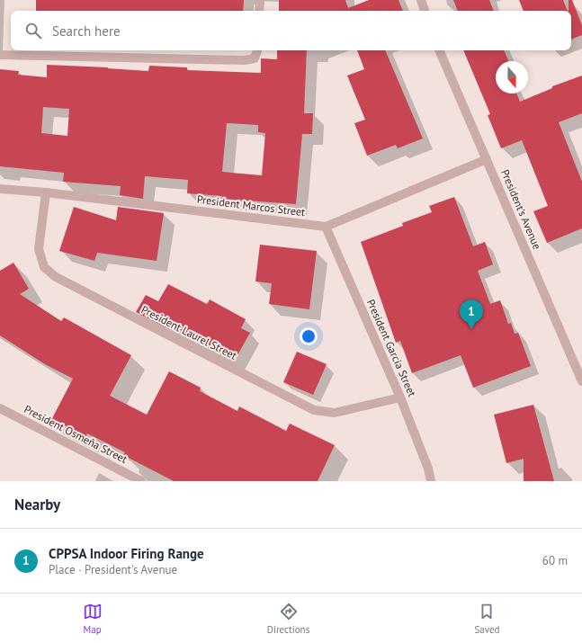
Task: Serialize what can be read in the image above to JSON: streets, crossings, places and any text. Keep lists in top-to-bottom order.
{
  "streets": {
    "street": [
      "President Marcos Street",
      "President's Avenue",
      "President Laurel Street",
      "President Garcia Street",
      "President Osmeña Street"
    ]
  },
  "crossings": [
    ["President Marcos Street", "President's Avenue"],
    ["President Marcos Street", "President Laurel Street"],
    ["President Marcos Street", "President Garcia Street"],
    ["President Laurel Street", "President Garcia Street"]
  ],
  "north": "bottom",
  "page": {
    "search": "Search here",
    "pins": "1",
    "heading": "Nearby",
    "list": [
      {
        "mark": "1",
        "name": "CPPSA Indoor Firing Range",
        "note": "Place · President's Avenue",
        "value": "60 m"
      }
    ],
    "nav": ["Map", "Directions", "Saved"]
  }
}
